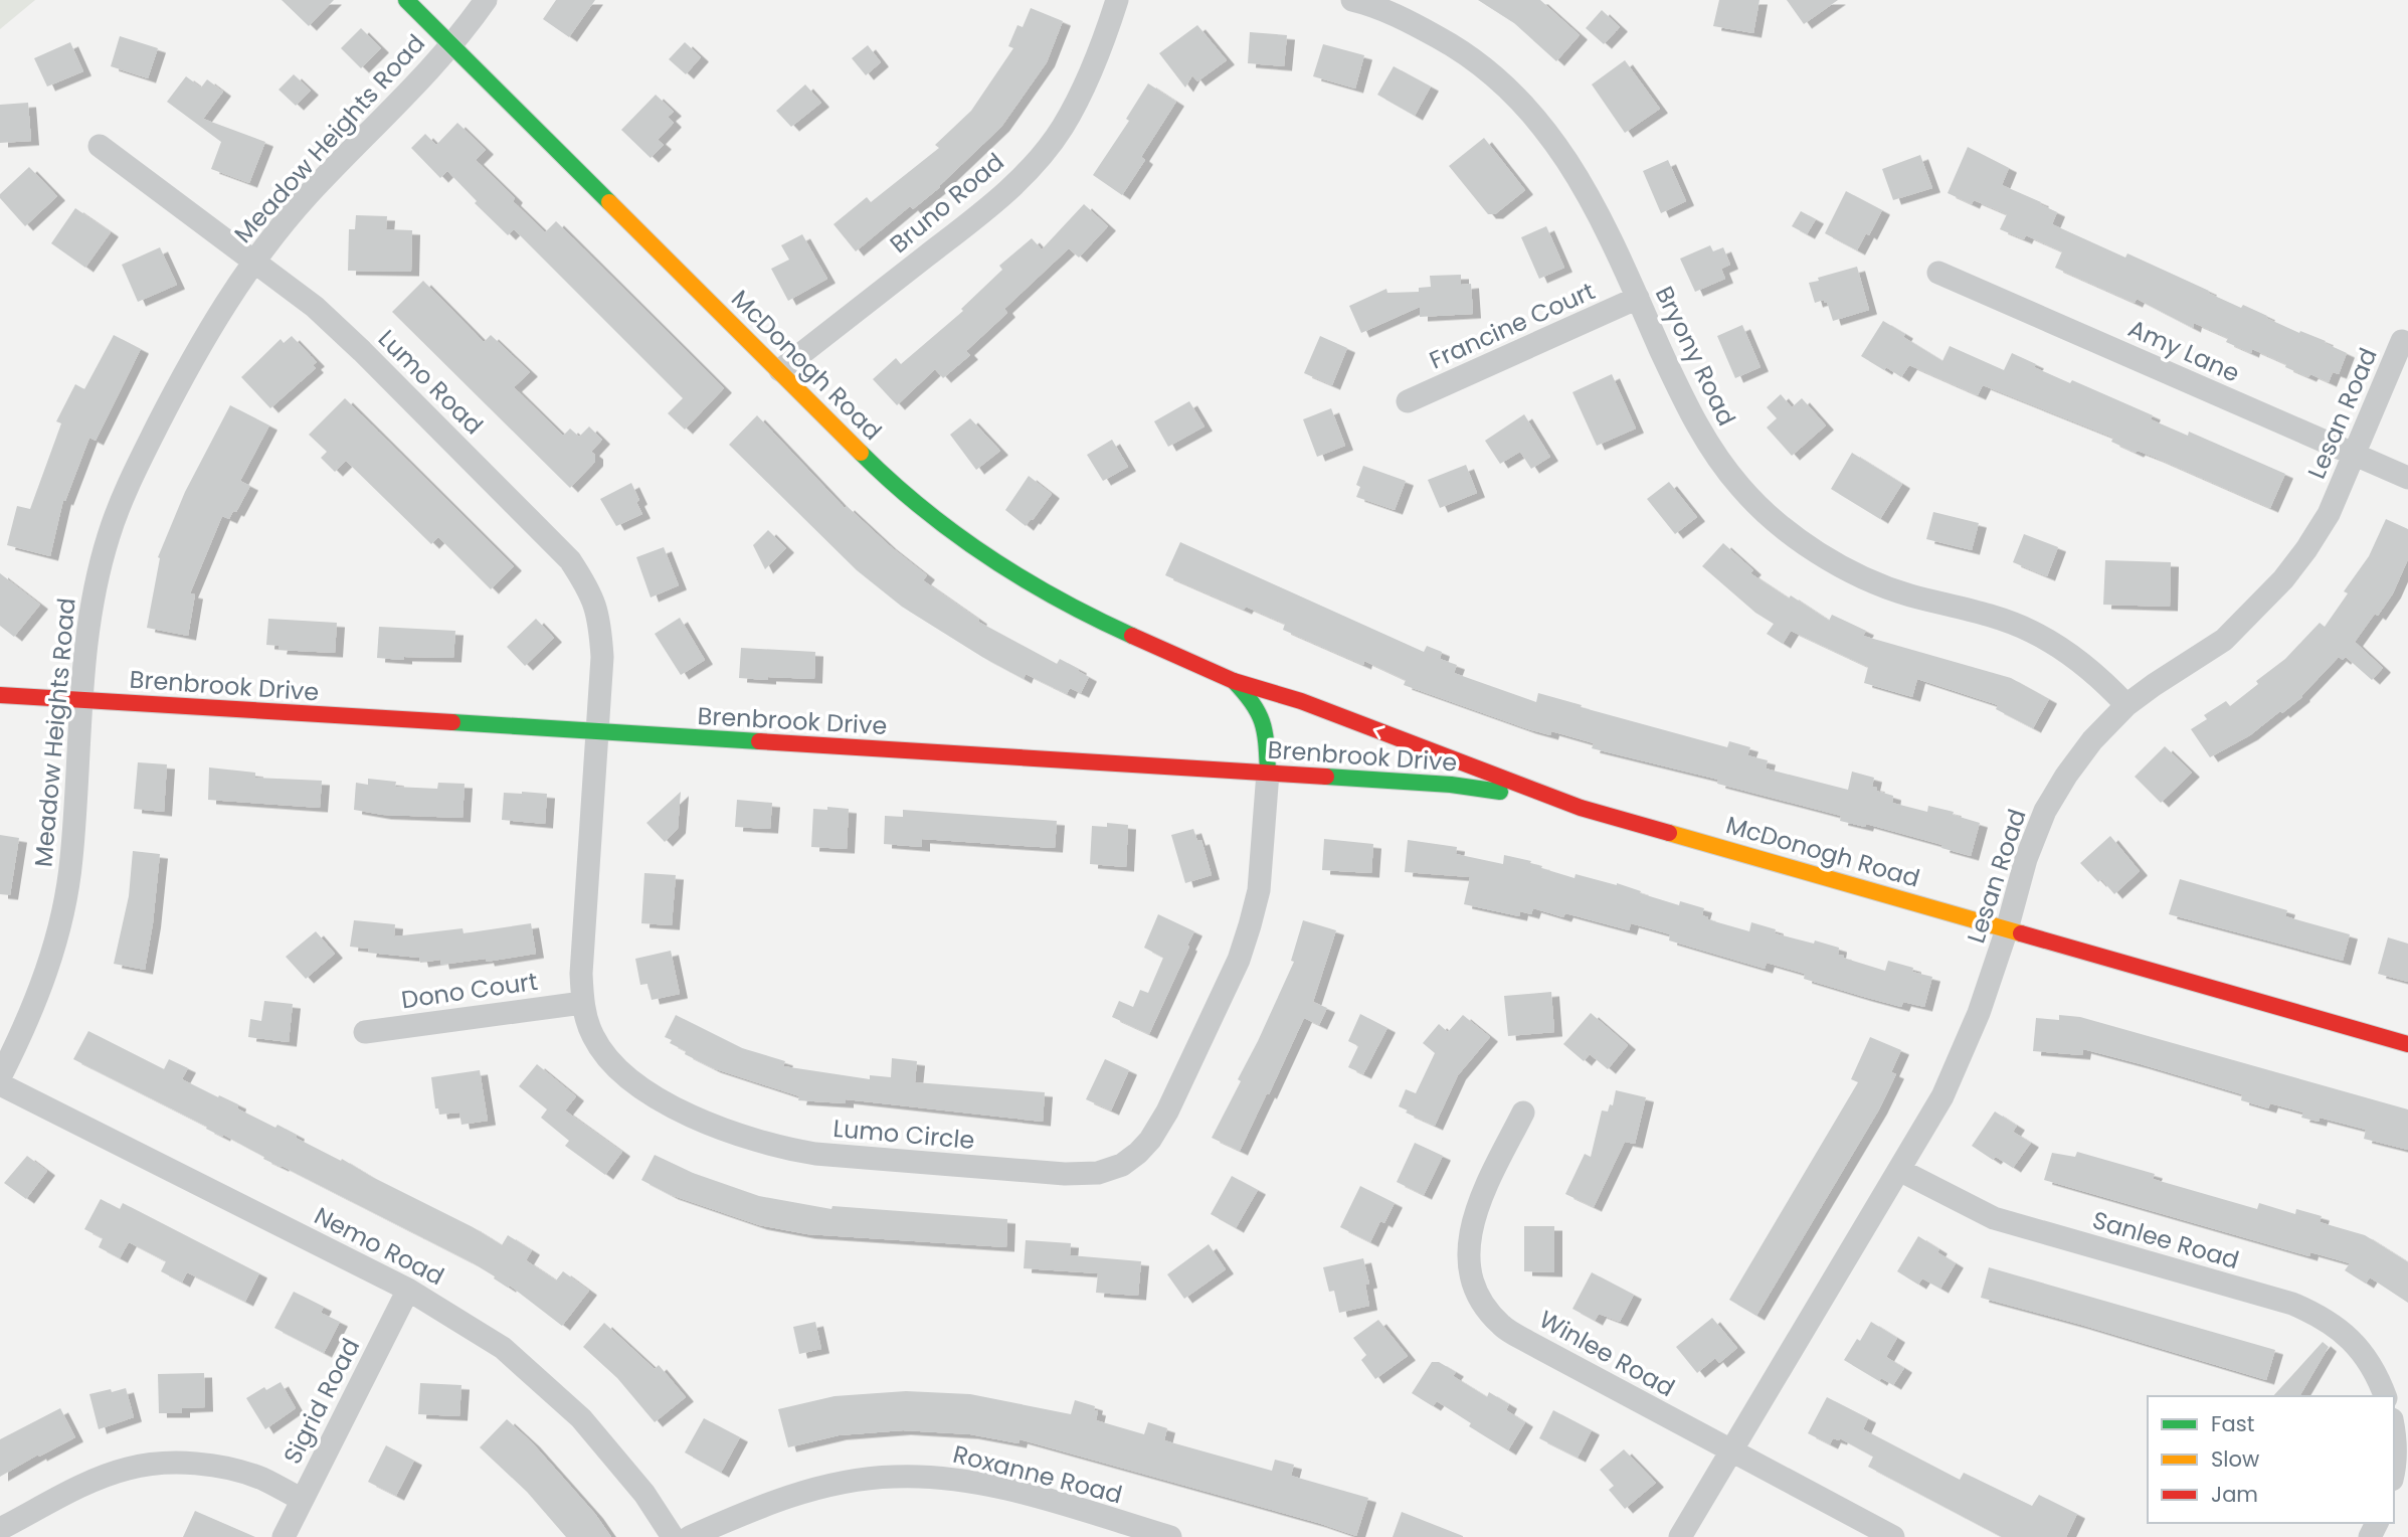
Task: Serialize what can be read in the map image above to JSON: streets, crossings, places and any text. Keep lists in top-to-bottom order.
{
  "streets": {
    "main road": ["McDonogh Road", "Brenbrook Drive"],
    "street": [
      "Meadow Heights Road",
      "Bruno Road",
      "Francine Court",
      "Amy Lane",
      "Bryony Road",
      "Lumo Road",
      "Lesan Road",
      "Dono Court",
      "Lumo Circle",
      "Sanlee Road",
      "Nemo Road",
      "Winlee Road",
      "Sigrid Road",
      "Roxanne Road"
    ]
  },
  "crossings": [
    ["Meadow Heights Road", "McDonogh Road"],
    ["Meadow Heights Road", "Lumo Road"],
    ["Meadow Heights Road", "Brenbrook Drive"],
    ["Bruno Road", "McDonogh Road"],
    ["Francine Court", "Bryony Road"],
    ["Amy Lane", "Lesan Road"],
    ["Bryony Road", "Lesan Road"],
    ["McDonogh Road", "Lesan Road"],
    ["McDonogh Road", "Brenbrook Drive"],
    ["McDonogh Road", "Lumo Circle"],
    ["Lumo Road", "Brenbrook Drive"],
    ["Lumo Road", "Lumo Circle"],
    ["Lesan Road", "Sanlee Road"],
    ["Lesan Road", "Winlee Road"],
    ["Brenbrook Drive", "Lumo Circle"],
    ["Dono Court", "Lumo Circle"],
    ["Nemo Road", "Sigrid Road"]
  ],
  "legend": ["Fast", "Slow", "Jam"]
}
